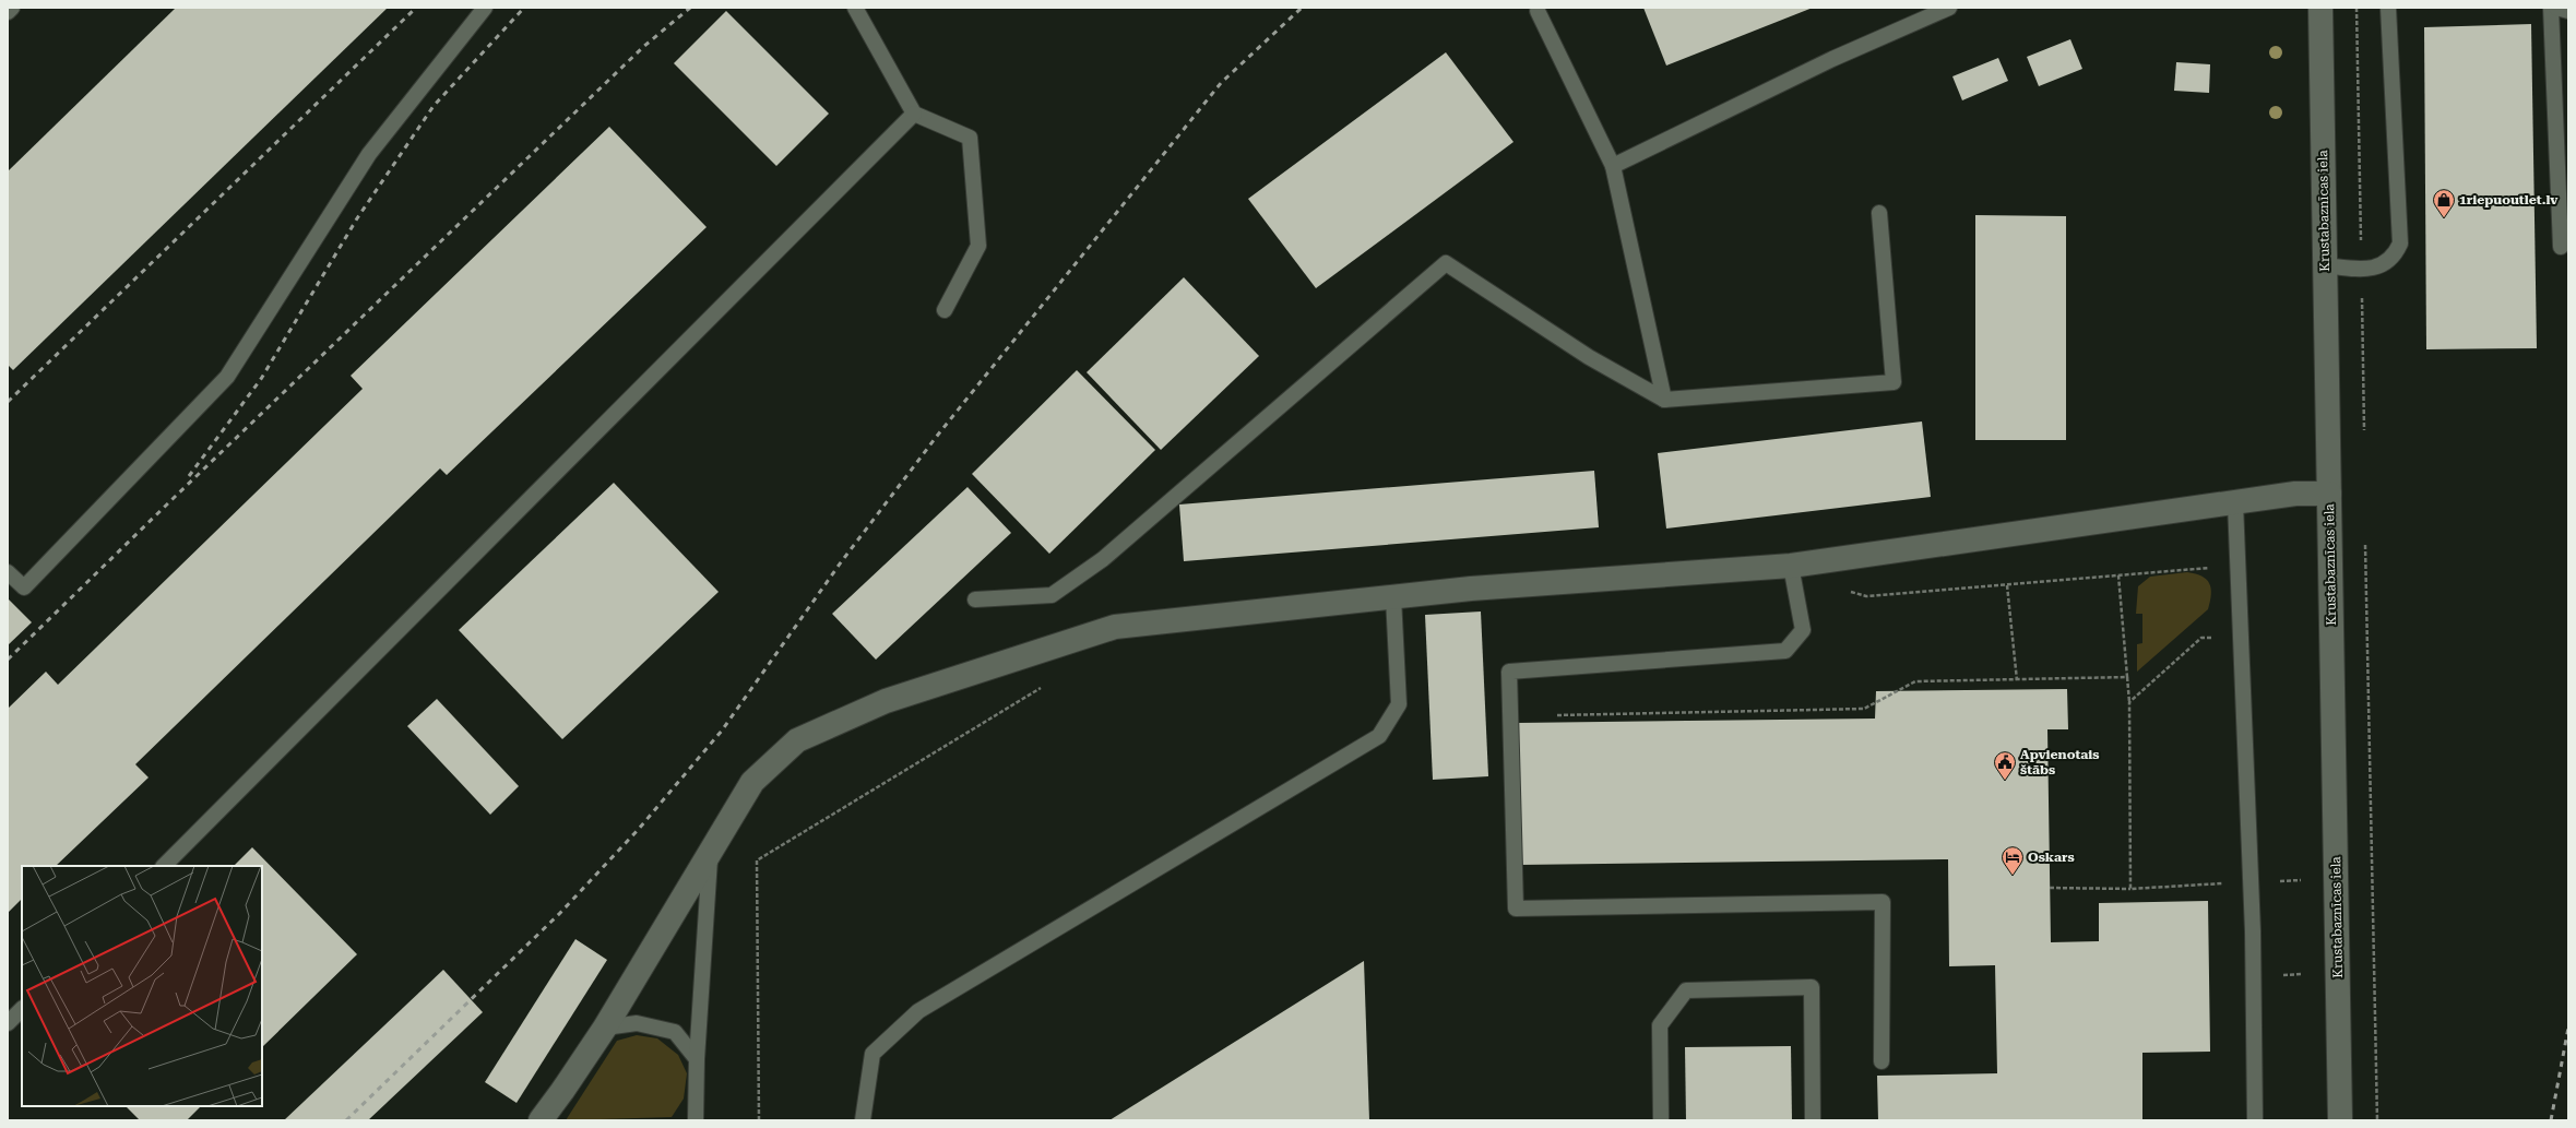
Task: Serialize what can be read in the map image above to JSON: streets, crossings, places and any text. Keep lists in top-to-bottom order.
{
  "streets": {
    "street": ["Krustabaznīcas iela"]
  },
  "places": {
    "shop": ["1riepuoutlet.lv"],
    "public building": ["Apvienotais štābs"],
    "hotel": ["Oskars"]
  }
}
